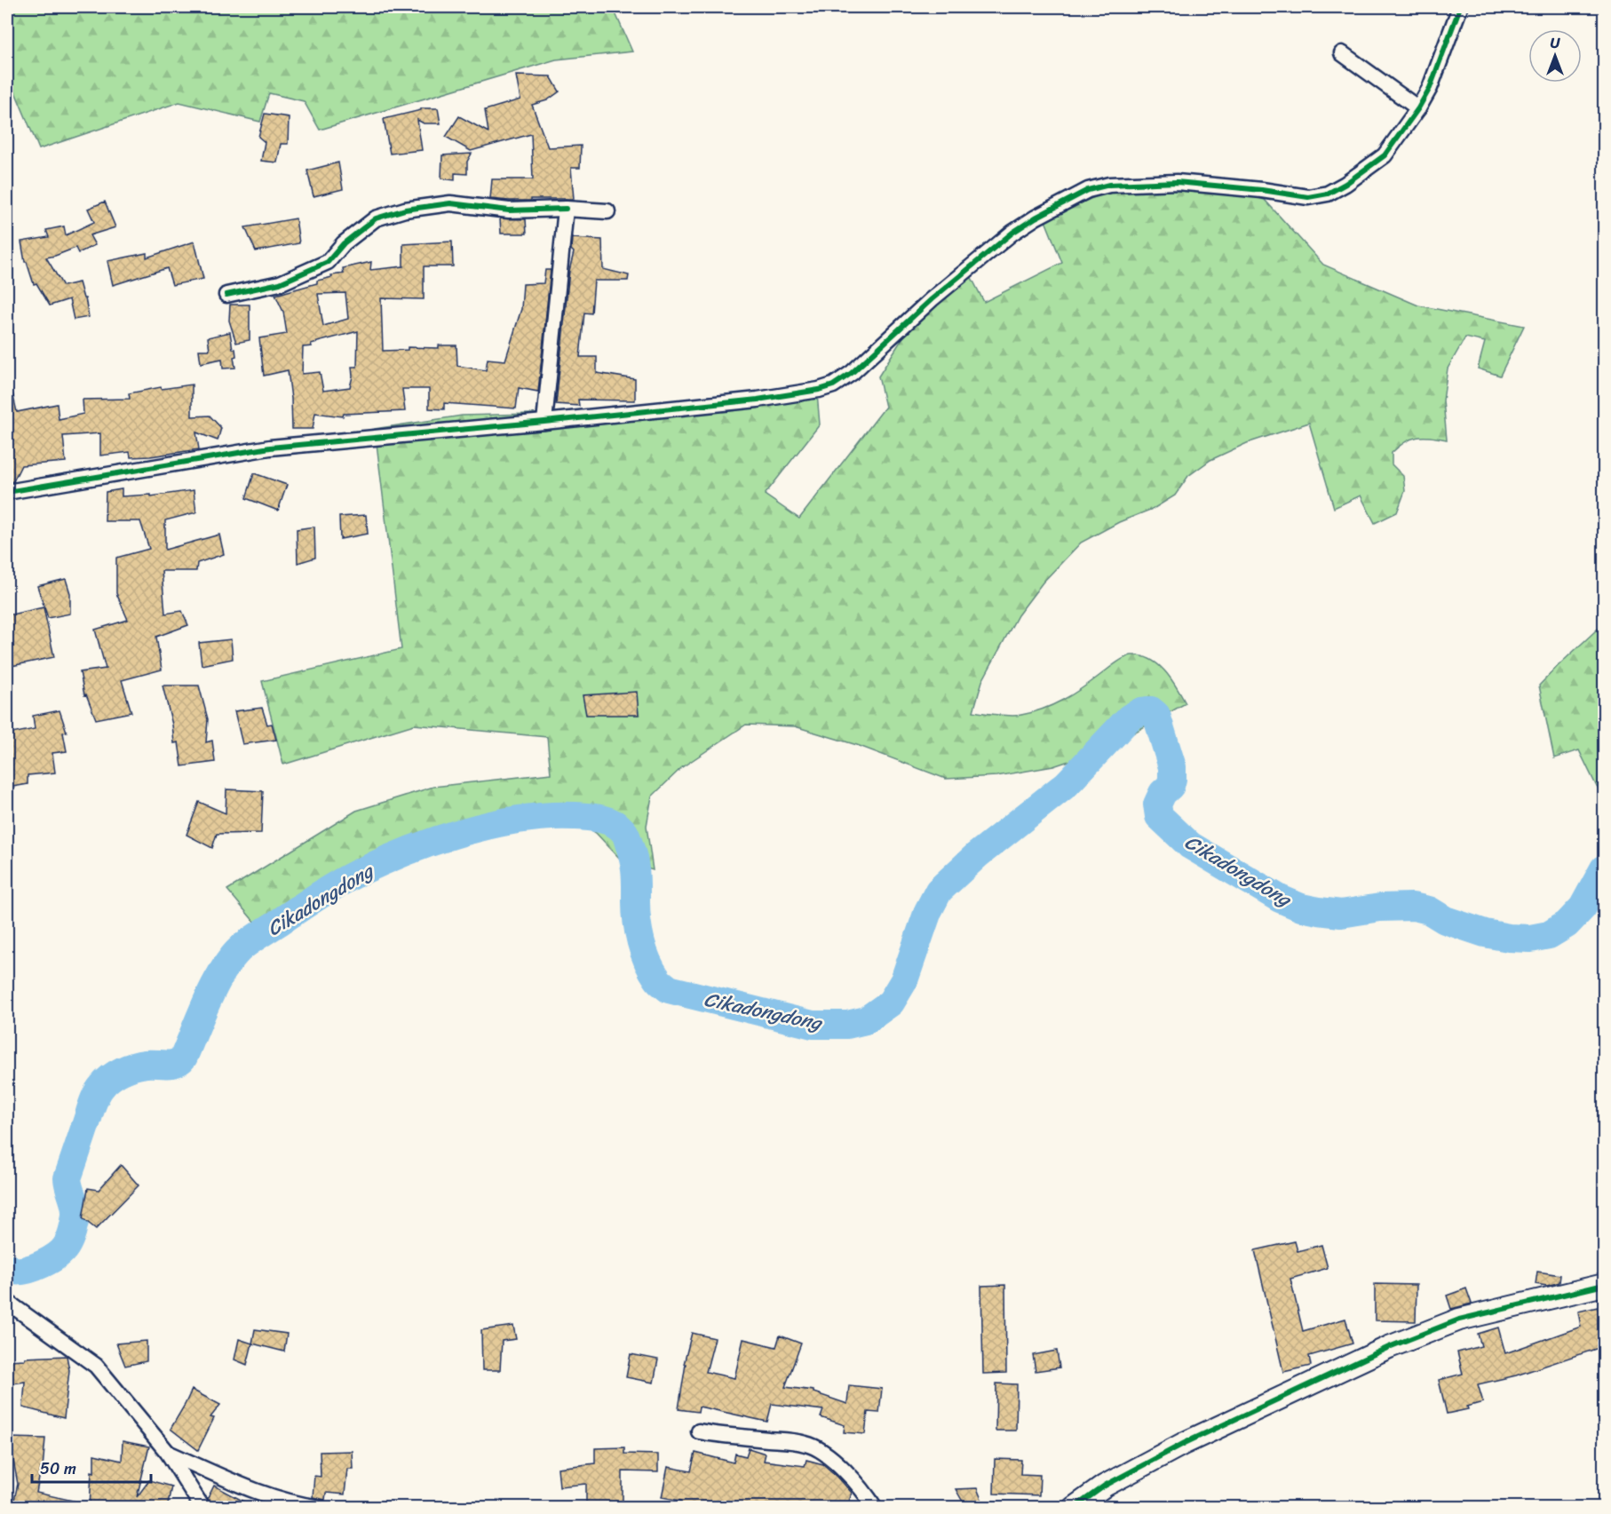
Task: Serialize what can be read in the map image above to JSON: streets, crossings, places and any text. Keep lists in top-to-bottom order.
{
  "water": ["Cikadongdong"],
  "scale_bar": "50 m",
  "north": "top"
}
